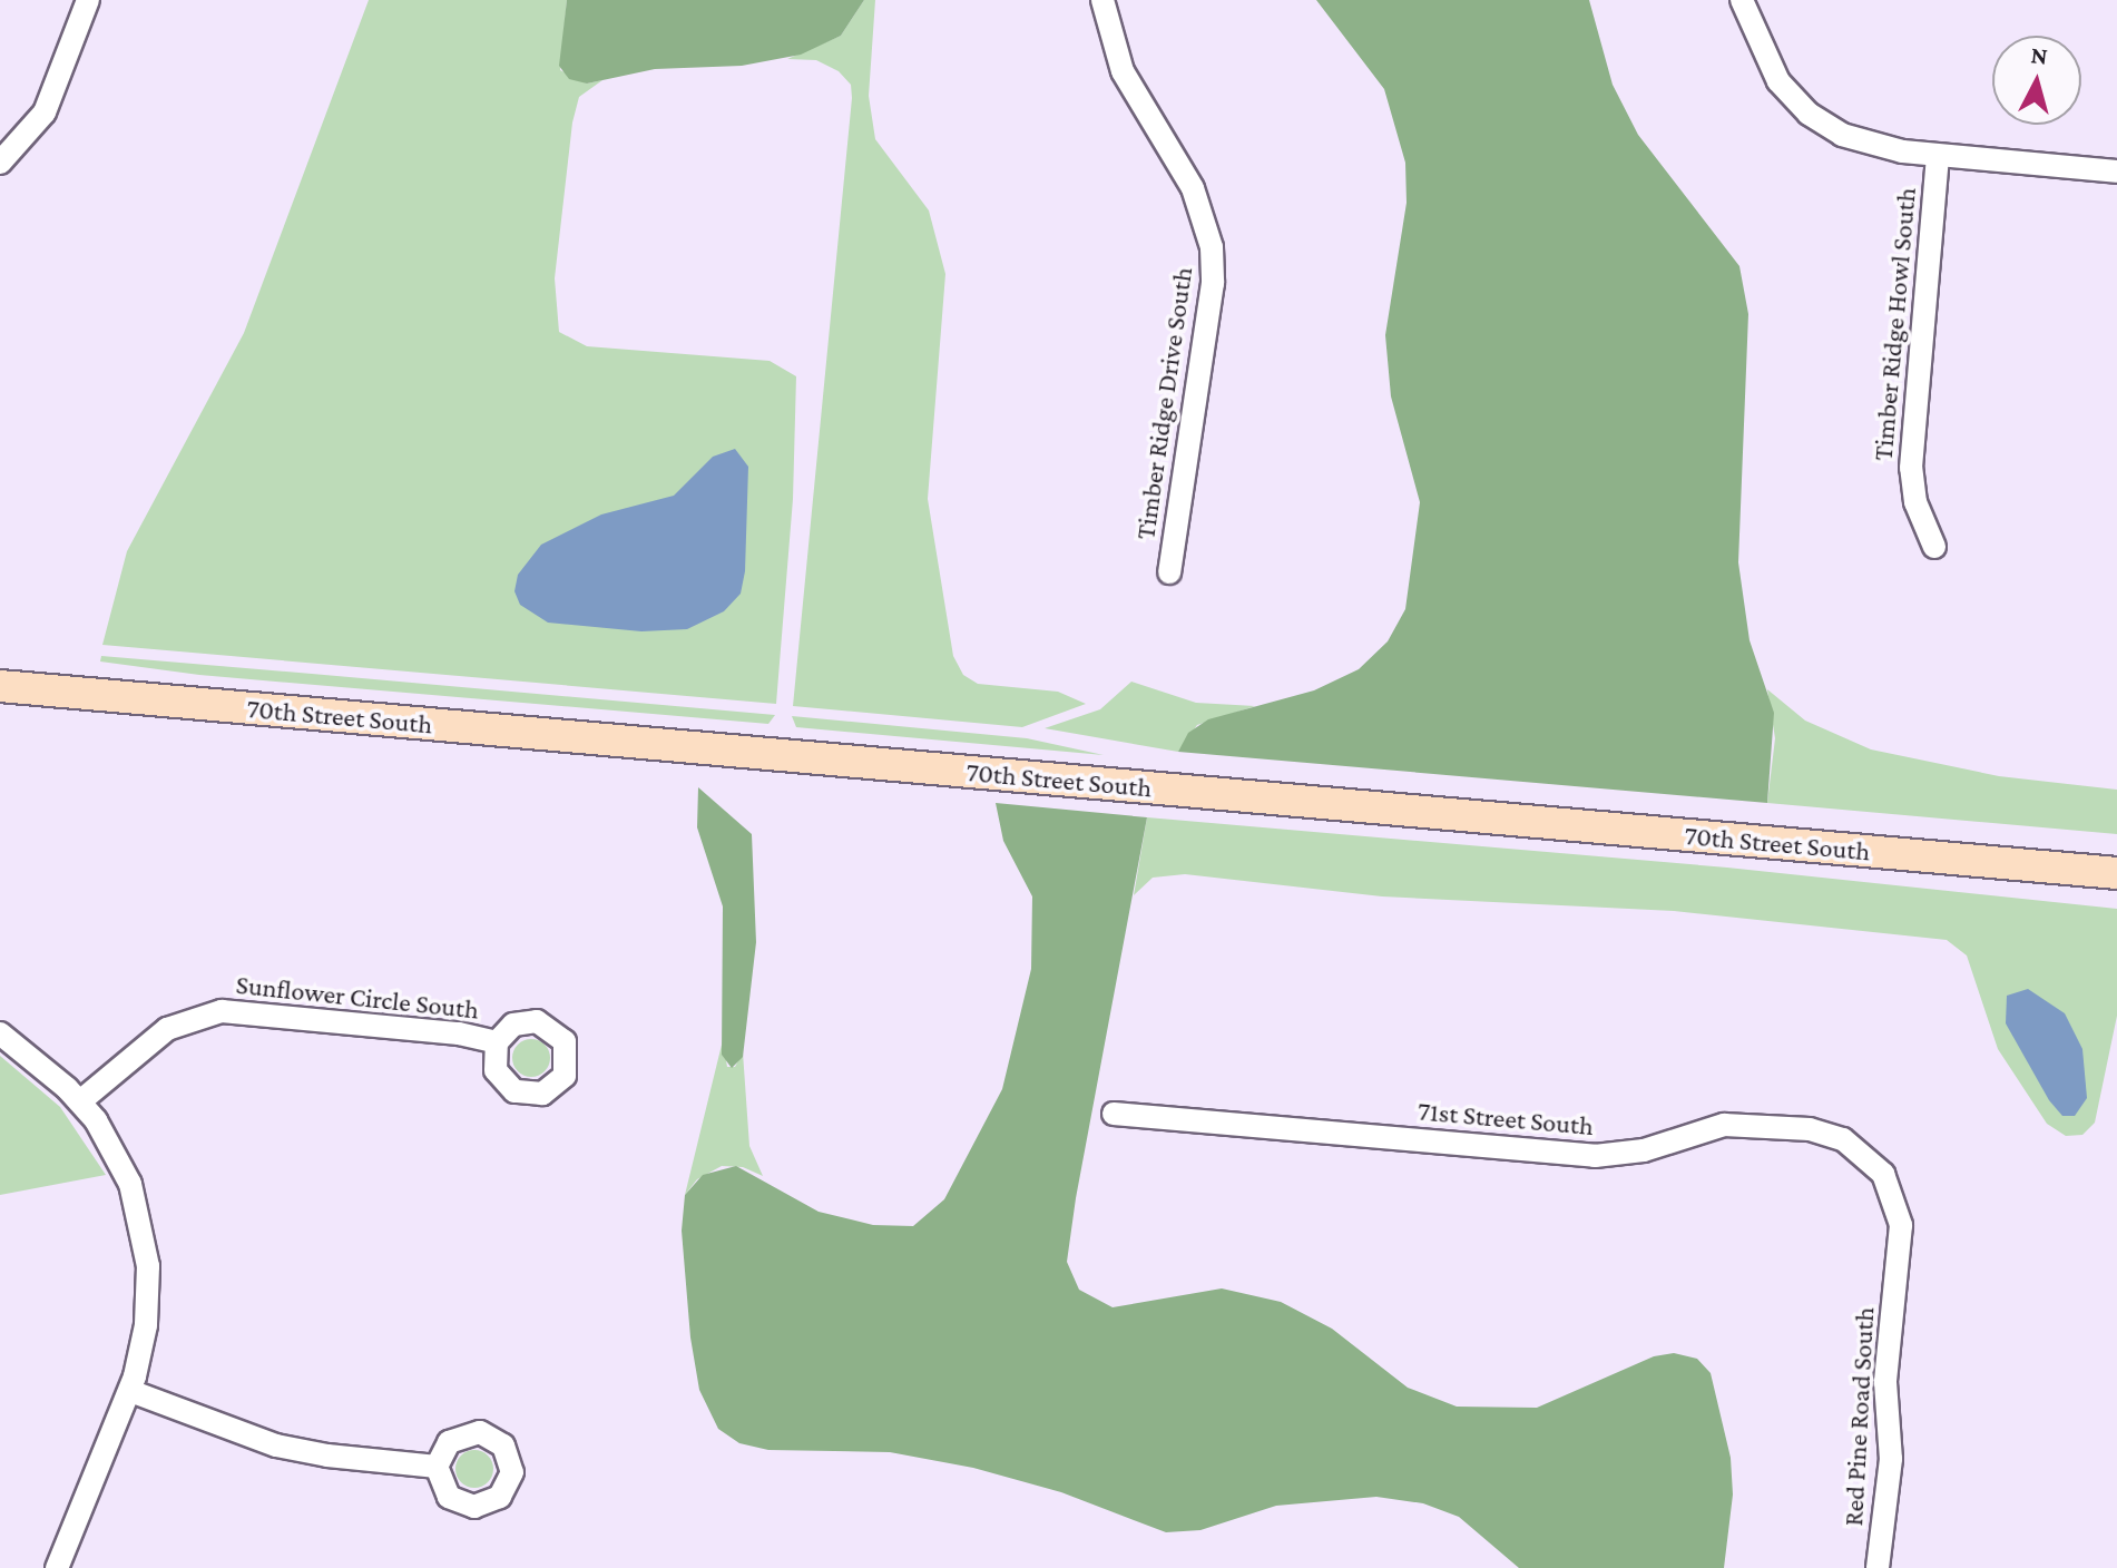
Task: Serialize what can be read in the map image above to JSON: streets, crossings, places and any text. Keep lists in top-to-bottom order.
{
  "streets": {
    "main road": ["70th Street South"],
    "street": [
      "Timber Ridge Howl South",
      "Timber Ridge Drive South",
      "Sunflower Circle South",
      "71st Street South",
      "Red Pine Road South"
    ]
  },
  "crossings": [
    ["71st Street South", "Red Pine Road South"]
  ],
  "north": "top"
}
